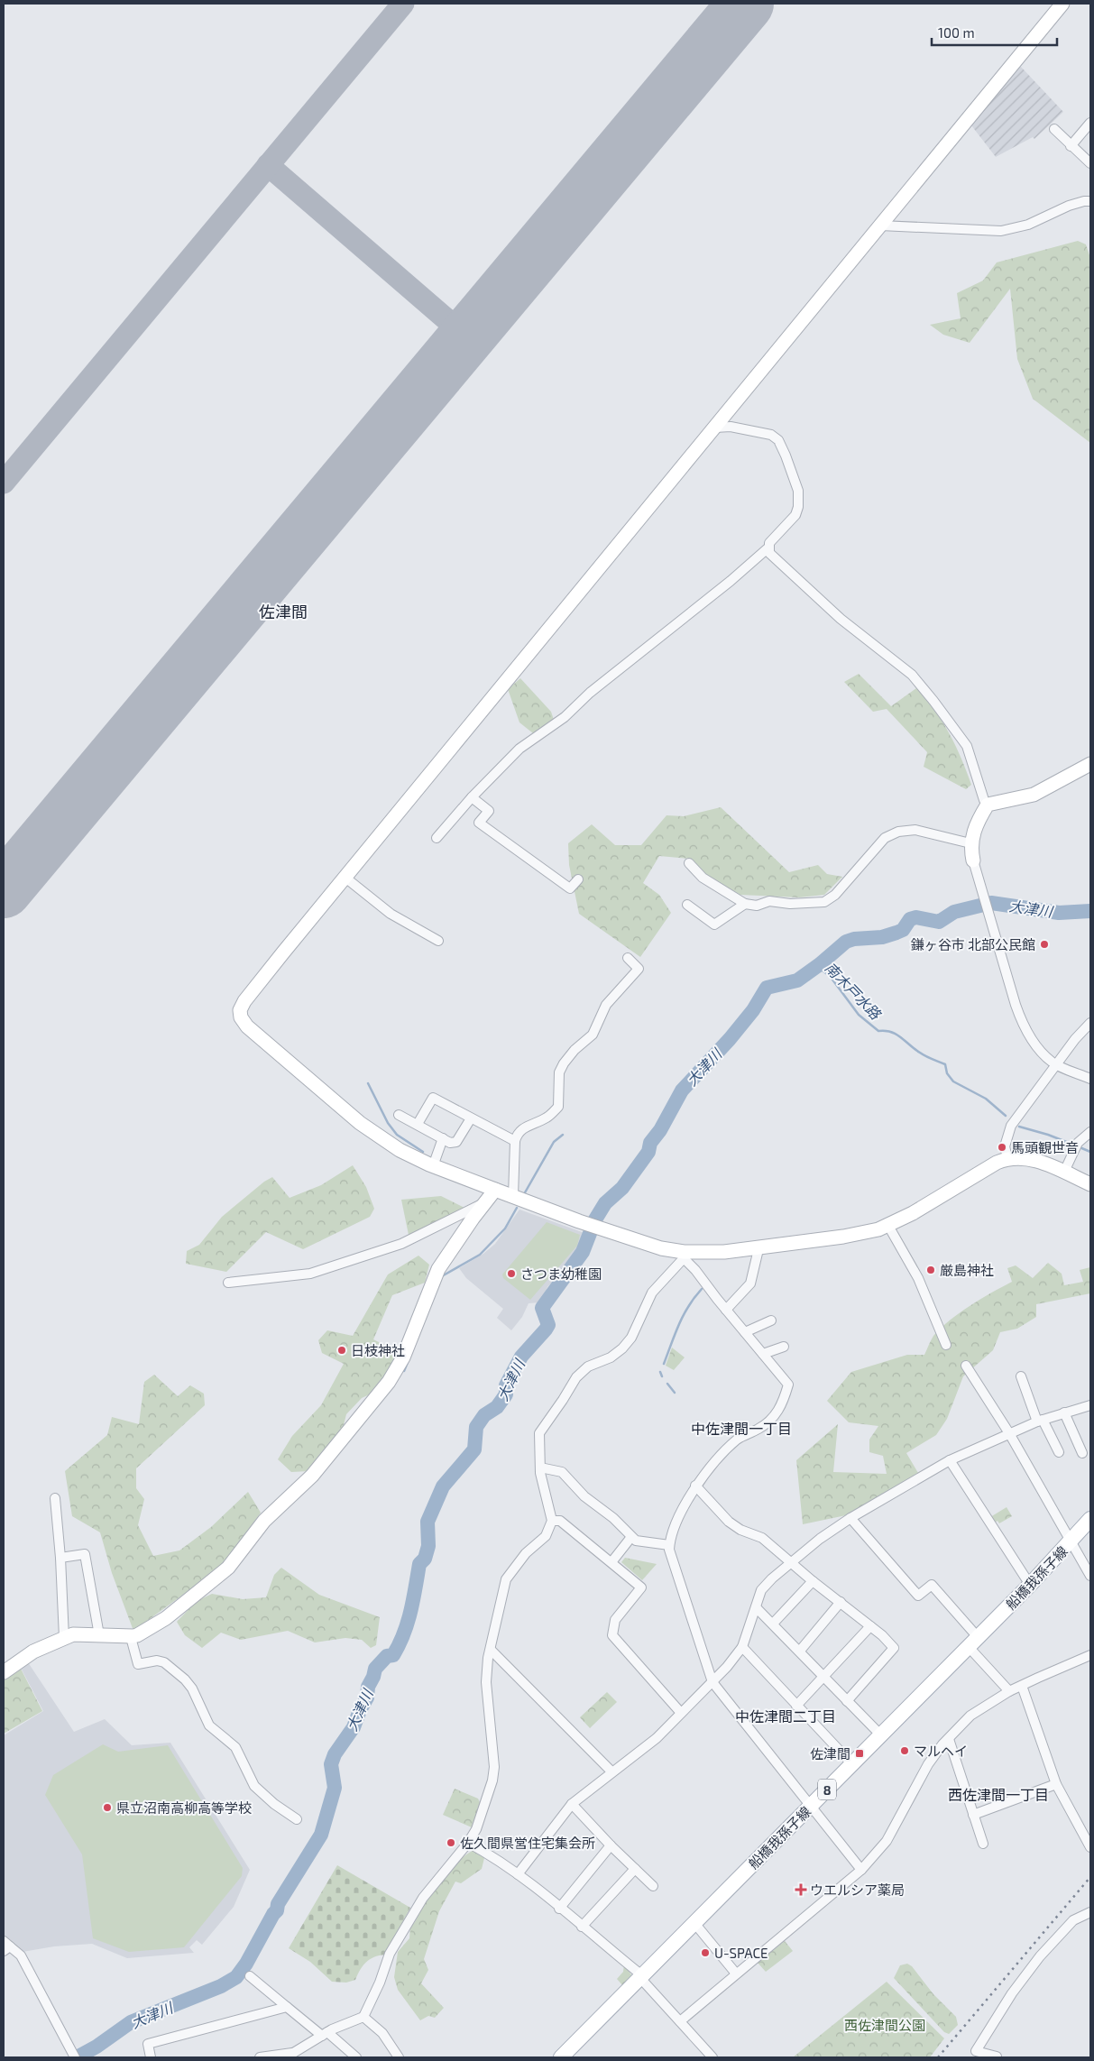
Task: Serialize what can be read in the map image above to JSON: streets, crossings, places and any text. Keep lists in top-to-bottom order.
{
  "streets": {
    "main road": ["船橋我孫子線", "8"]
  },
  "districts": [
    "佐津間",
    "中佐津間一丁目",
    "中佐津間二丁目",
    "西佐津間一丁目"
  ],
  "water": ["大津川", "南木戸水路"],
  "parks": ["西佐津間公園"],
  "places": {
    "other": [
      "鎌ヶ谷市 北部公民館",
      "馬頭観世音",
      "厳島神社",
      "さつま幼稚園",
      "日枝神社",
      "マルヘイ",
      "県立沼南高柳高等学校",
      "佐久間県営住宅集会所",
      "U-SPACE"
    ],
    "transit": ["佐津間"],
    "health": ["ウエルシア薬局"]
  },
  "scale_bar": "100 m"
}
